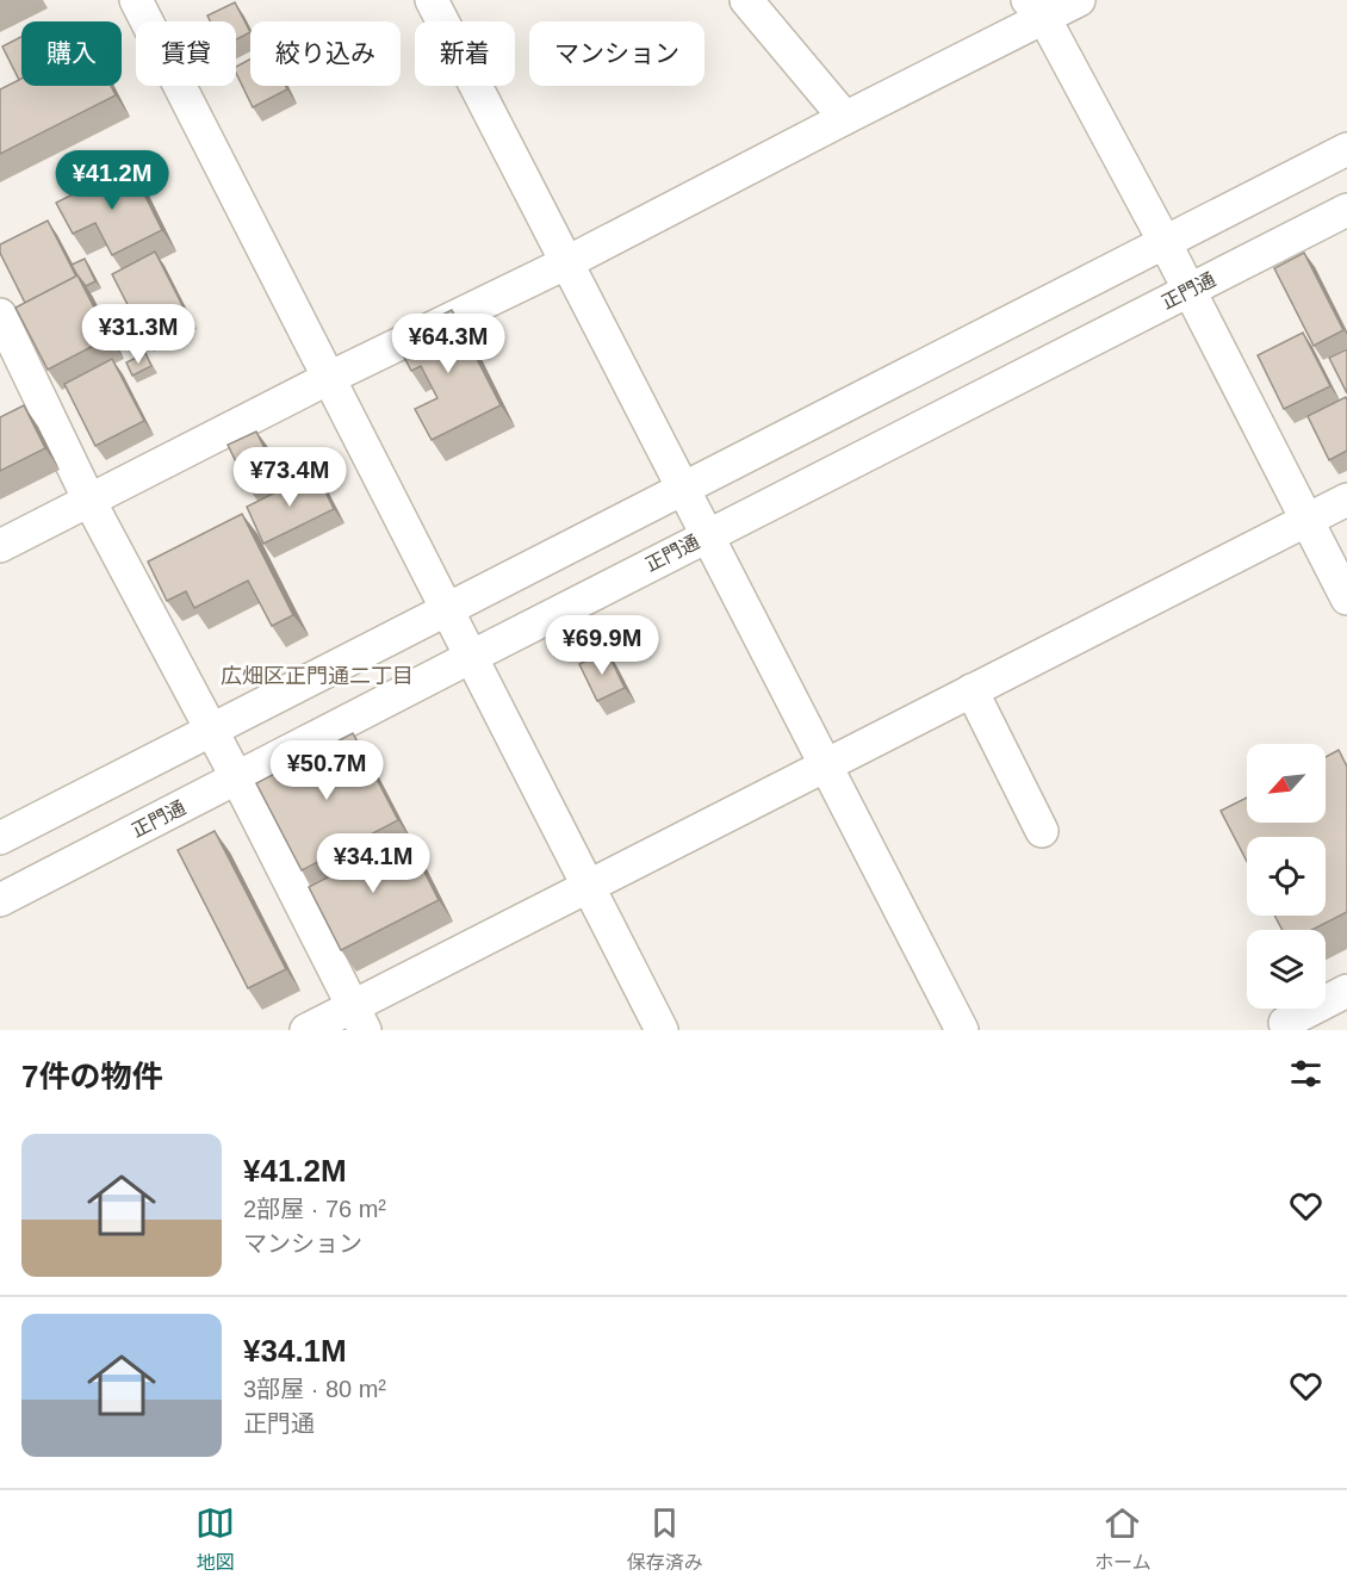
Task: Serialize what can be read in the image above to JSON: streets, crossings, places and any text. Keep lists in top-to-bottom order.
{
  "streets": {
    "street": ["正門通"]
  },
  "districts": ["広畑区正門通二丁目"],
  "north": "bottom left",
  "page": {
    "chip": [
      "購入",
      "賃貸",
      "絞り込み",
      "新着",
      "マンション"
    ],
    "price": [
      "¥41.2M",
      "¥31.3M",
      "¥64.3M",
      "¥73.4M",
      "¥69.9M",
      "¥50.7M",
      "¥34.1M"
    ],
    "heading": "7件の物件",
    "list": [
      {
        "name": "¥41.2M",
        "note": "2部屋 · 76 m² · マンション"
      },
      {
        "name": "¥34.1M",
        "note": "3部屋 · 80 m² · 正門通"
      }
    ],
    "tabs": ["地図", "保存済み", "ホーム"]
  }
}
